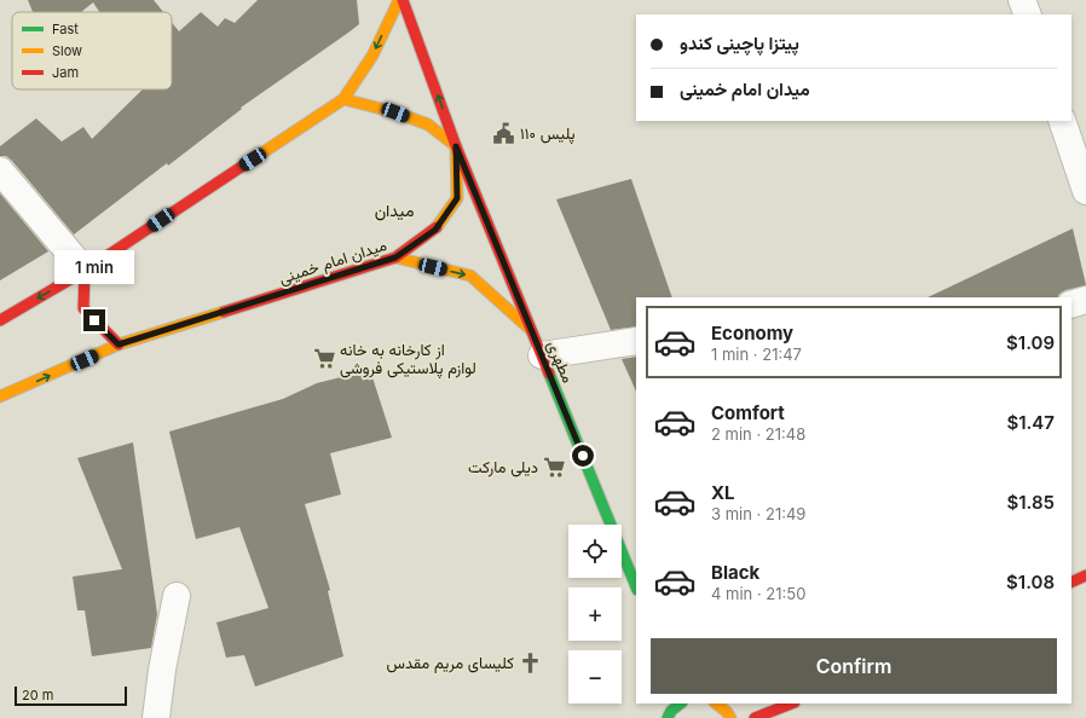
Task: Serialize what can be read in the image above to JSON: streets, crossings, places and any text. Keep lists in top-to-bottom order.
{
  "streets": {
    "main road": ["میدان امام خمینی", "مطهری"]
  },
  "crossings": [
    ["میدان امام خمینی", "مطهری"]
  ],
  "districts": ["میدان"],
  "places": {
    "public building": ["پلیس ۱۱۰"],
    "supermarket": ["از کارخانه به خانه لوازم پلاستیکی فروشی", "دیلی مارکت"],
    "church": ["کلیسای مریم مقدس"]
  },
  "legend": ["Fast", "Slow", "Jam"],
  "scale_bar": "20 m",
  "page": {
    "banner": ["پیتزا پاچینی کندو", "میدان امام خمینی"],
    "bubble": "1 min",
    "list": [
      {
        "name": "Economy",
        "note": "1 min · 21:47",
        "value": "$1.09"
      },
      {
        "name": "Comfort",
        "note": "2 min · 21:48",
        "value": "$1.47"
      },
      {
        "name": "XL",
        "note": "3 min · 21:49",
        "value": "$1.85"
      },
      {
        "name": "Black",
        "note": "4 min · 21:50",
        "value": "$1.08"
      }
    ],
    "map_buttons": ["+", "−"],
    "buttons": "Confirm",
    "scale": "20 m"
  }
}
